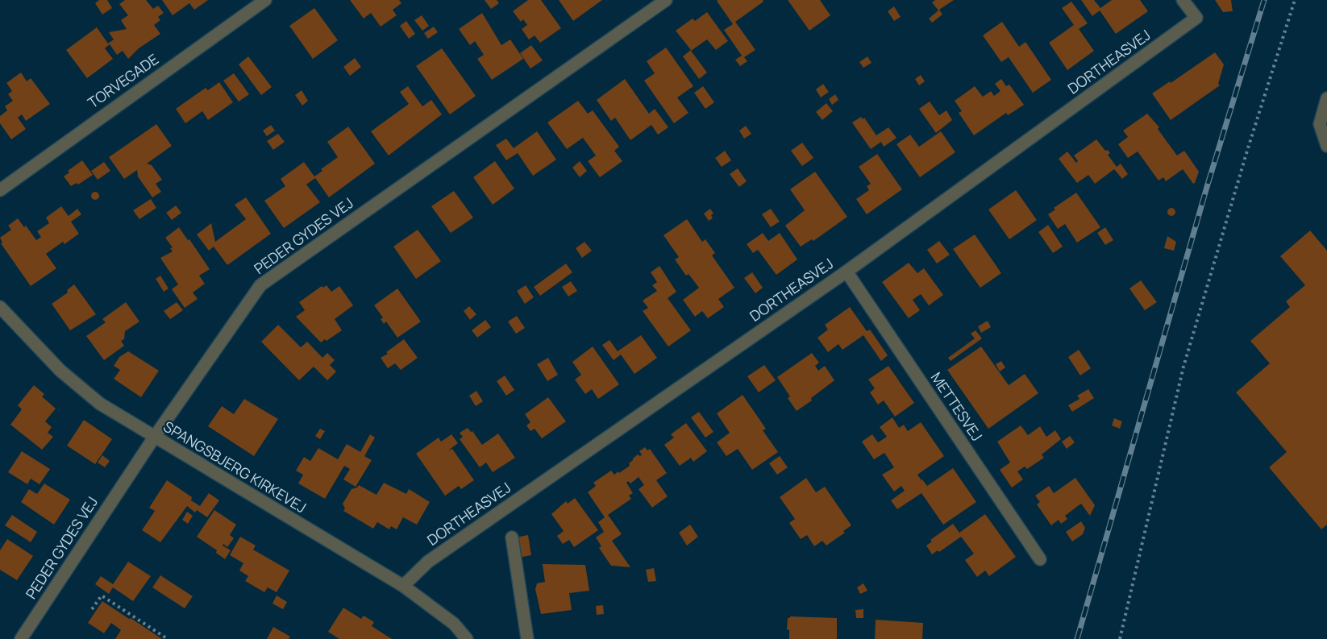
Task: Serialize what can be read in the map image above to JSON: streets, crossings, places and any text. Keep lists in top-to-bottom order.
{
  "streets": {
    "street": [
      "DORTHEASVEJ",
      "TORVEGADE",
      "PEDER GYDES VEJ",
      "METTESVEJ",
      "SPANGSBJERG KIRKEVEJ"
    ]
  },
  "crossings": [
    ["DORTHEASVEJ", "METTESVEJ"],
    ["DORTHEASVEJ", "SPANGSBJERG KIRKEVEJ"],
    ["PEDER GYDES VEJ", "SPANGSBJERG KIRKEVEJ"]
  ]
}
